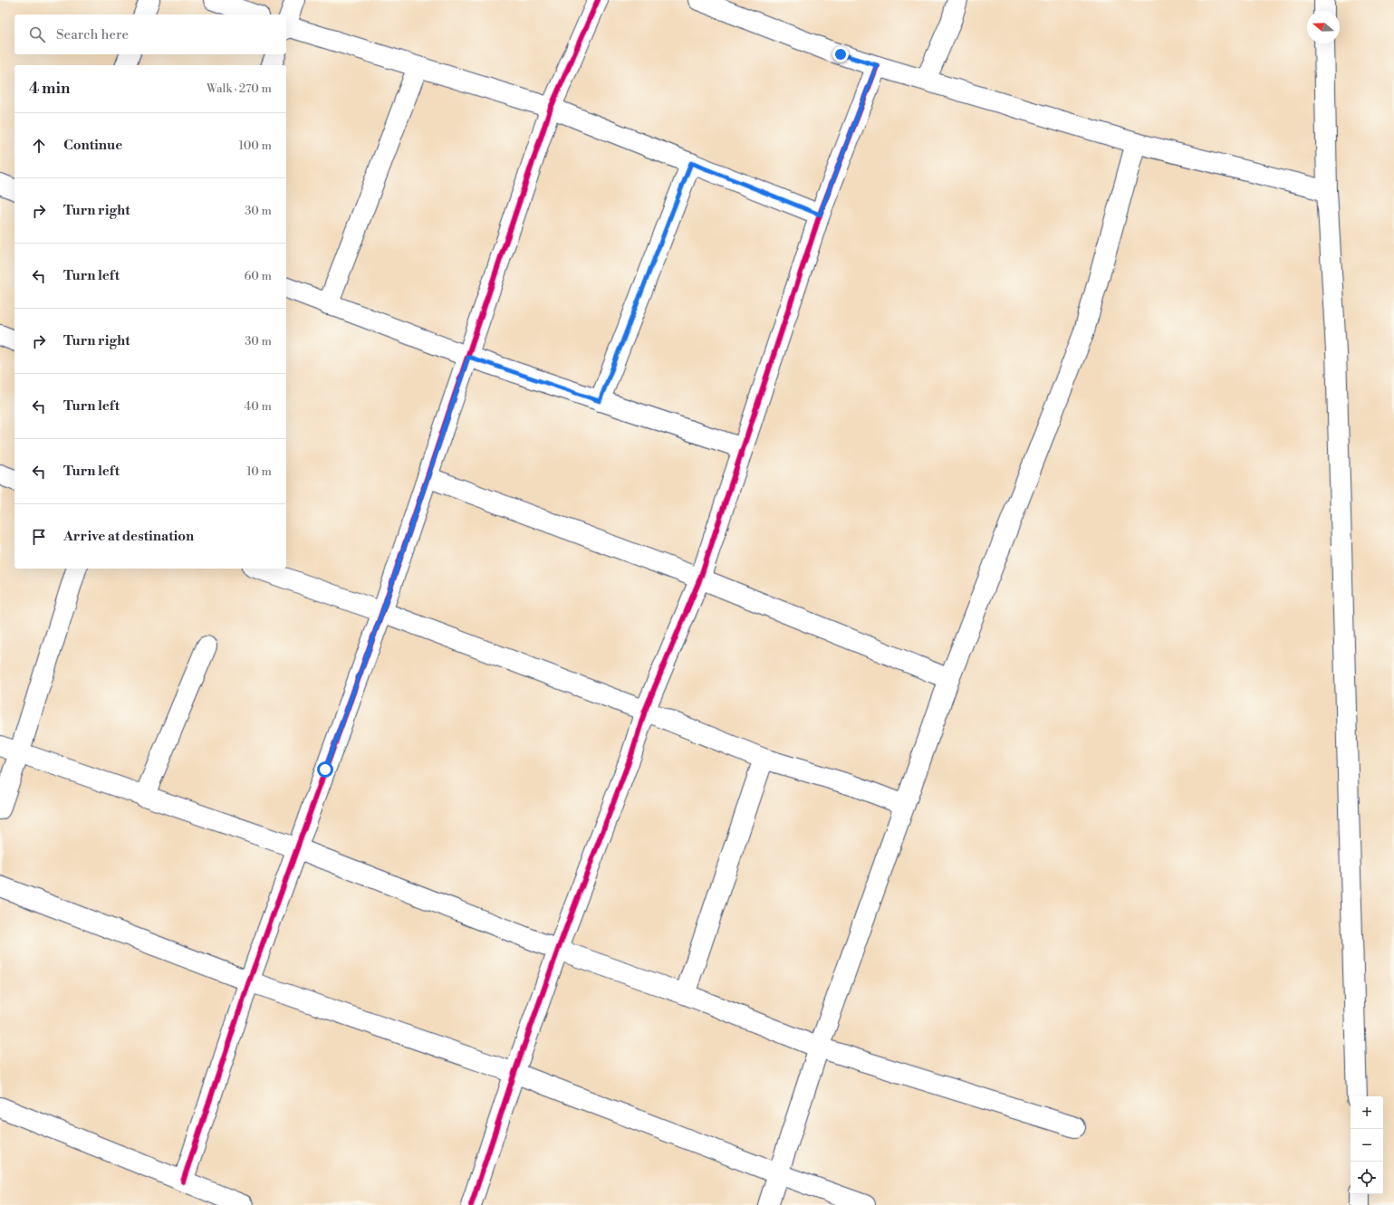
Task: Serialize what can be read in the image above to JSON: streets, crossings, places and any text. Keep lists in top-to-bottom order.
{
  "north": "left",
  "page": {
    "search": "Search here",
    "heading": ["4 min", "Walk · 270 m"],
    "list": [
      ["Continue", "100 m"],
      ["Turn right", "30 m"],
      ["Turn left", "60 m"],
      ["Turn right", "30 m"],
      ["Turn left", "40 m"],
      ["Turn left", "10 m"],
      "Arrive at destination"
    ],
    "map_buttons": ["+", "−"]
  }
}
